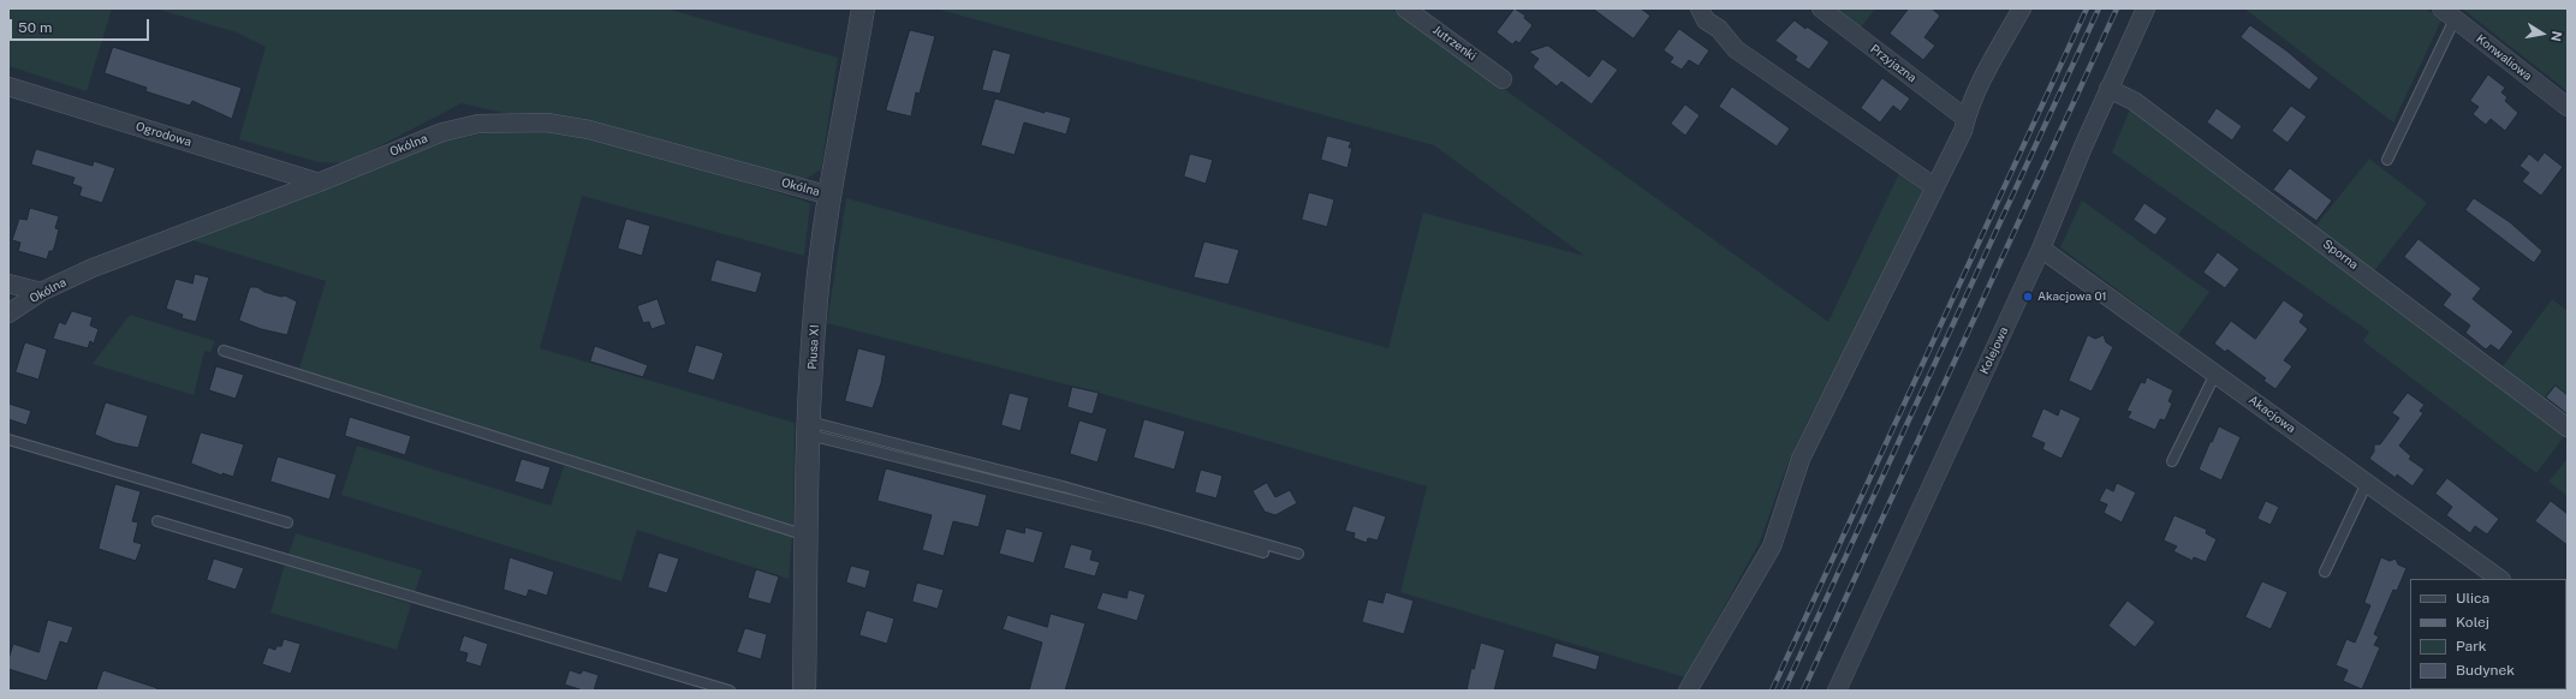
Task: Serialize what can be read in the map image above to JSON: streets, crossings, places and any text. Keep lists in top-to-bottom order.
{
  "streets": {
    "street": [
      "Jutrzenki",
      "Konwaliowa",
      "Przyjazna",
      "Ogrodowa",
      "Okólna",
      "Sporna",
      "Piusa XI",
      "Kolejowa",
      "Akacjowa"
    ]
  },
  "crossings": [
    ["Ogrodowa", "Okólna"],
    ["Okólna", "Piusa XI"],
    ["Sporna", "Kolejowa"],
    ["Kolejowa", "Akacjowa"]
  ],
  "places": ["Akacjowa 01"],
  "legend": [
    "Ulica",
    "Kolej",
    "Park",
    "Budynek"
  ],
  "scale_bar": "50 m",
  "north": "right"
}
